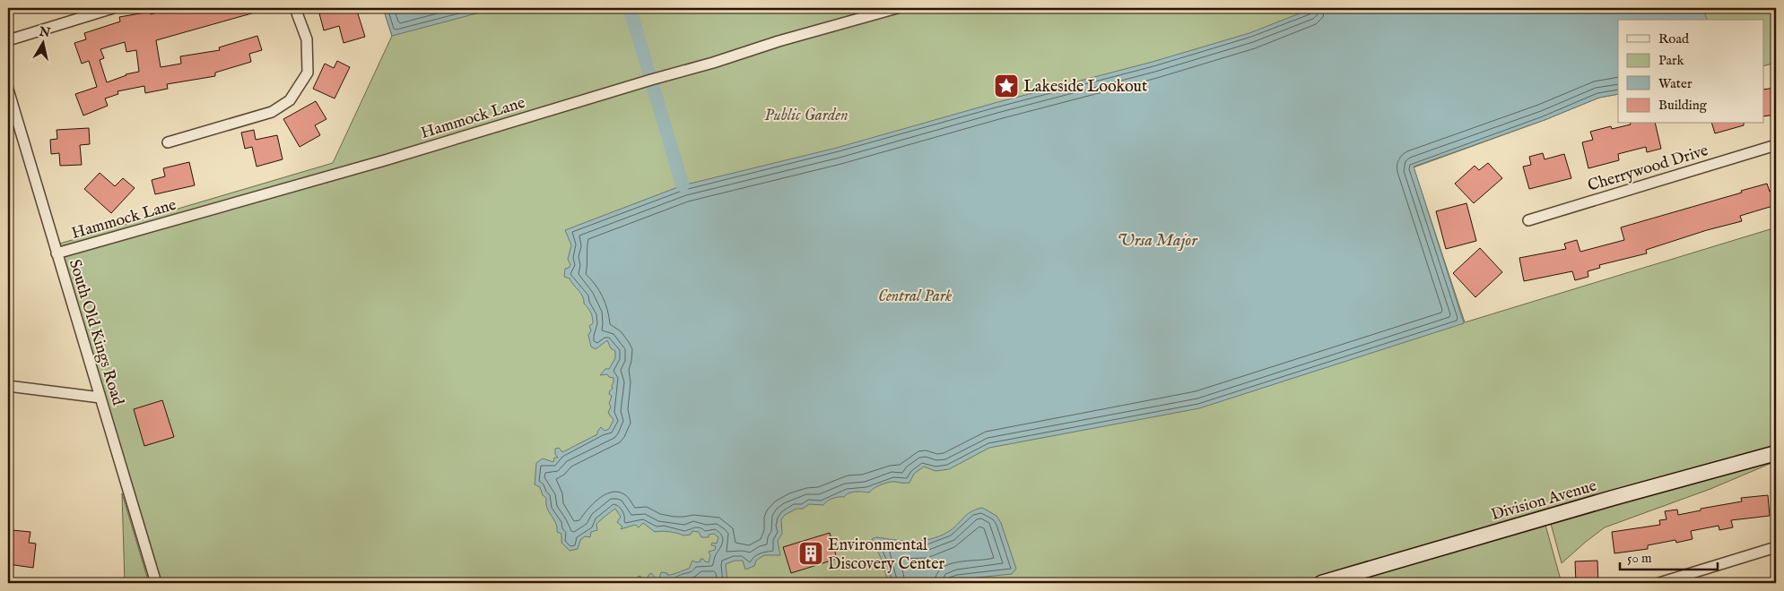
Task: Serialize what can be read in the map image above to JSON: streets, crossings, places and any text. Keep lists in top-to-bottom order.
{
  "streets": {
    "street": [
      "Hammock Lane",
      "Cherrywood Drive",
      "South Old Kings Road",
      "Division Avenue"
    ]
  },
  "crossings": [
    ["Hammock Lane", "South Old Kings Road"]
  ],
  "water": ["Ursa Major"],
  "parks": ["Public Garden", "Central Park"],
  "places": {
    "place": ["Lakeside Lookout"],
    "building": ["Environmental Discovery Center"]
  },
  "legend": [
    "Road",
    "Park",
    "Water",
    "Building"
  ],
  "scale_bar": "50 m",
  "north": "top"
}
